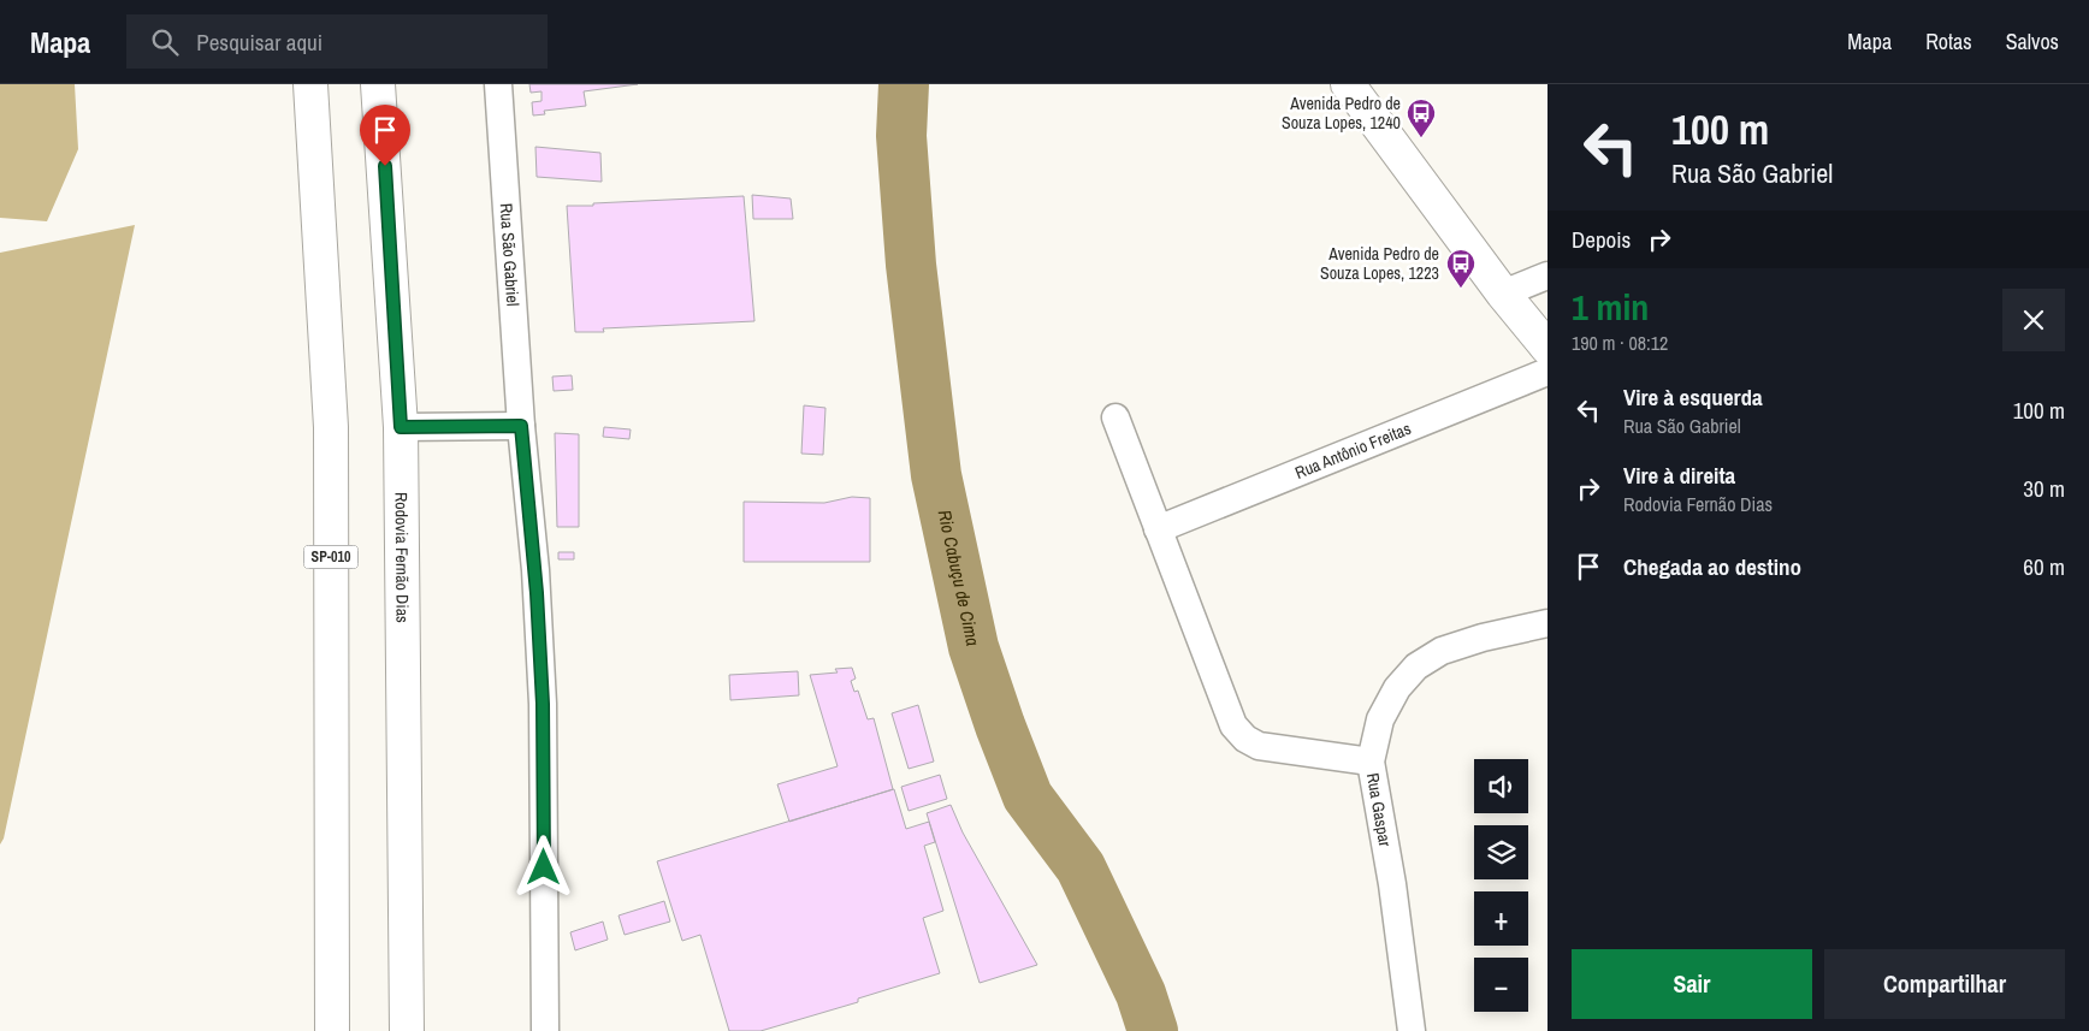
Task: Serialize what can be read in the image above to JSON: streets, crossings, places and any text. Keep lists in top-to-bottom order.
{
  "streets": {
    "main road": ["SP-010", "Rodovia Fernão Dias"],
    "street": ["Rua São Gabriel", "Rua Antônio Freitas", "Rua Gaspar"]
  },
  "water": ["Rio Cabuçu de Cima"],
  "places": {
    "bus stop": ["Avenida Pedro de Souza Lopes, 1240", "Avenida Pedro de Souza Lopes, 1223"]
  },
  "page": {
    "header": "Mapa",
    "search": "Pesquisar aqui",
    "nav": ["Mapa", "Rotas", "Salvos"],
    "turn": ["100 m", "Rua São Gabriel"],
    "then": "Depois",
    "heading": ["1 min", "190 m · 08:12"],
    "list": [
      {
        "name": "Vire à esquerda",
        "note": "Rua São Gabriel",
        "value": "100 m"
      },
      {
        "name": "Vire à direita",
        "note": "Rodovia Fernão Dias",
        "value": "30 m"
      },
      {
        "name": "Chegada ao destino",
        "value": "60 m"
      }
    ],
    "map_buttons": ["+", "−"],
    "buttons": ["Sair", "Compartilhar"]
  }
}
